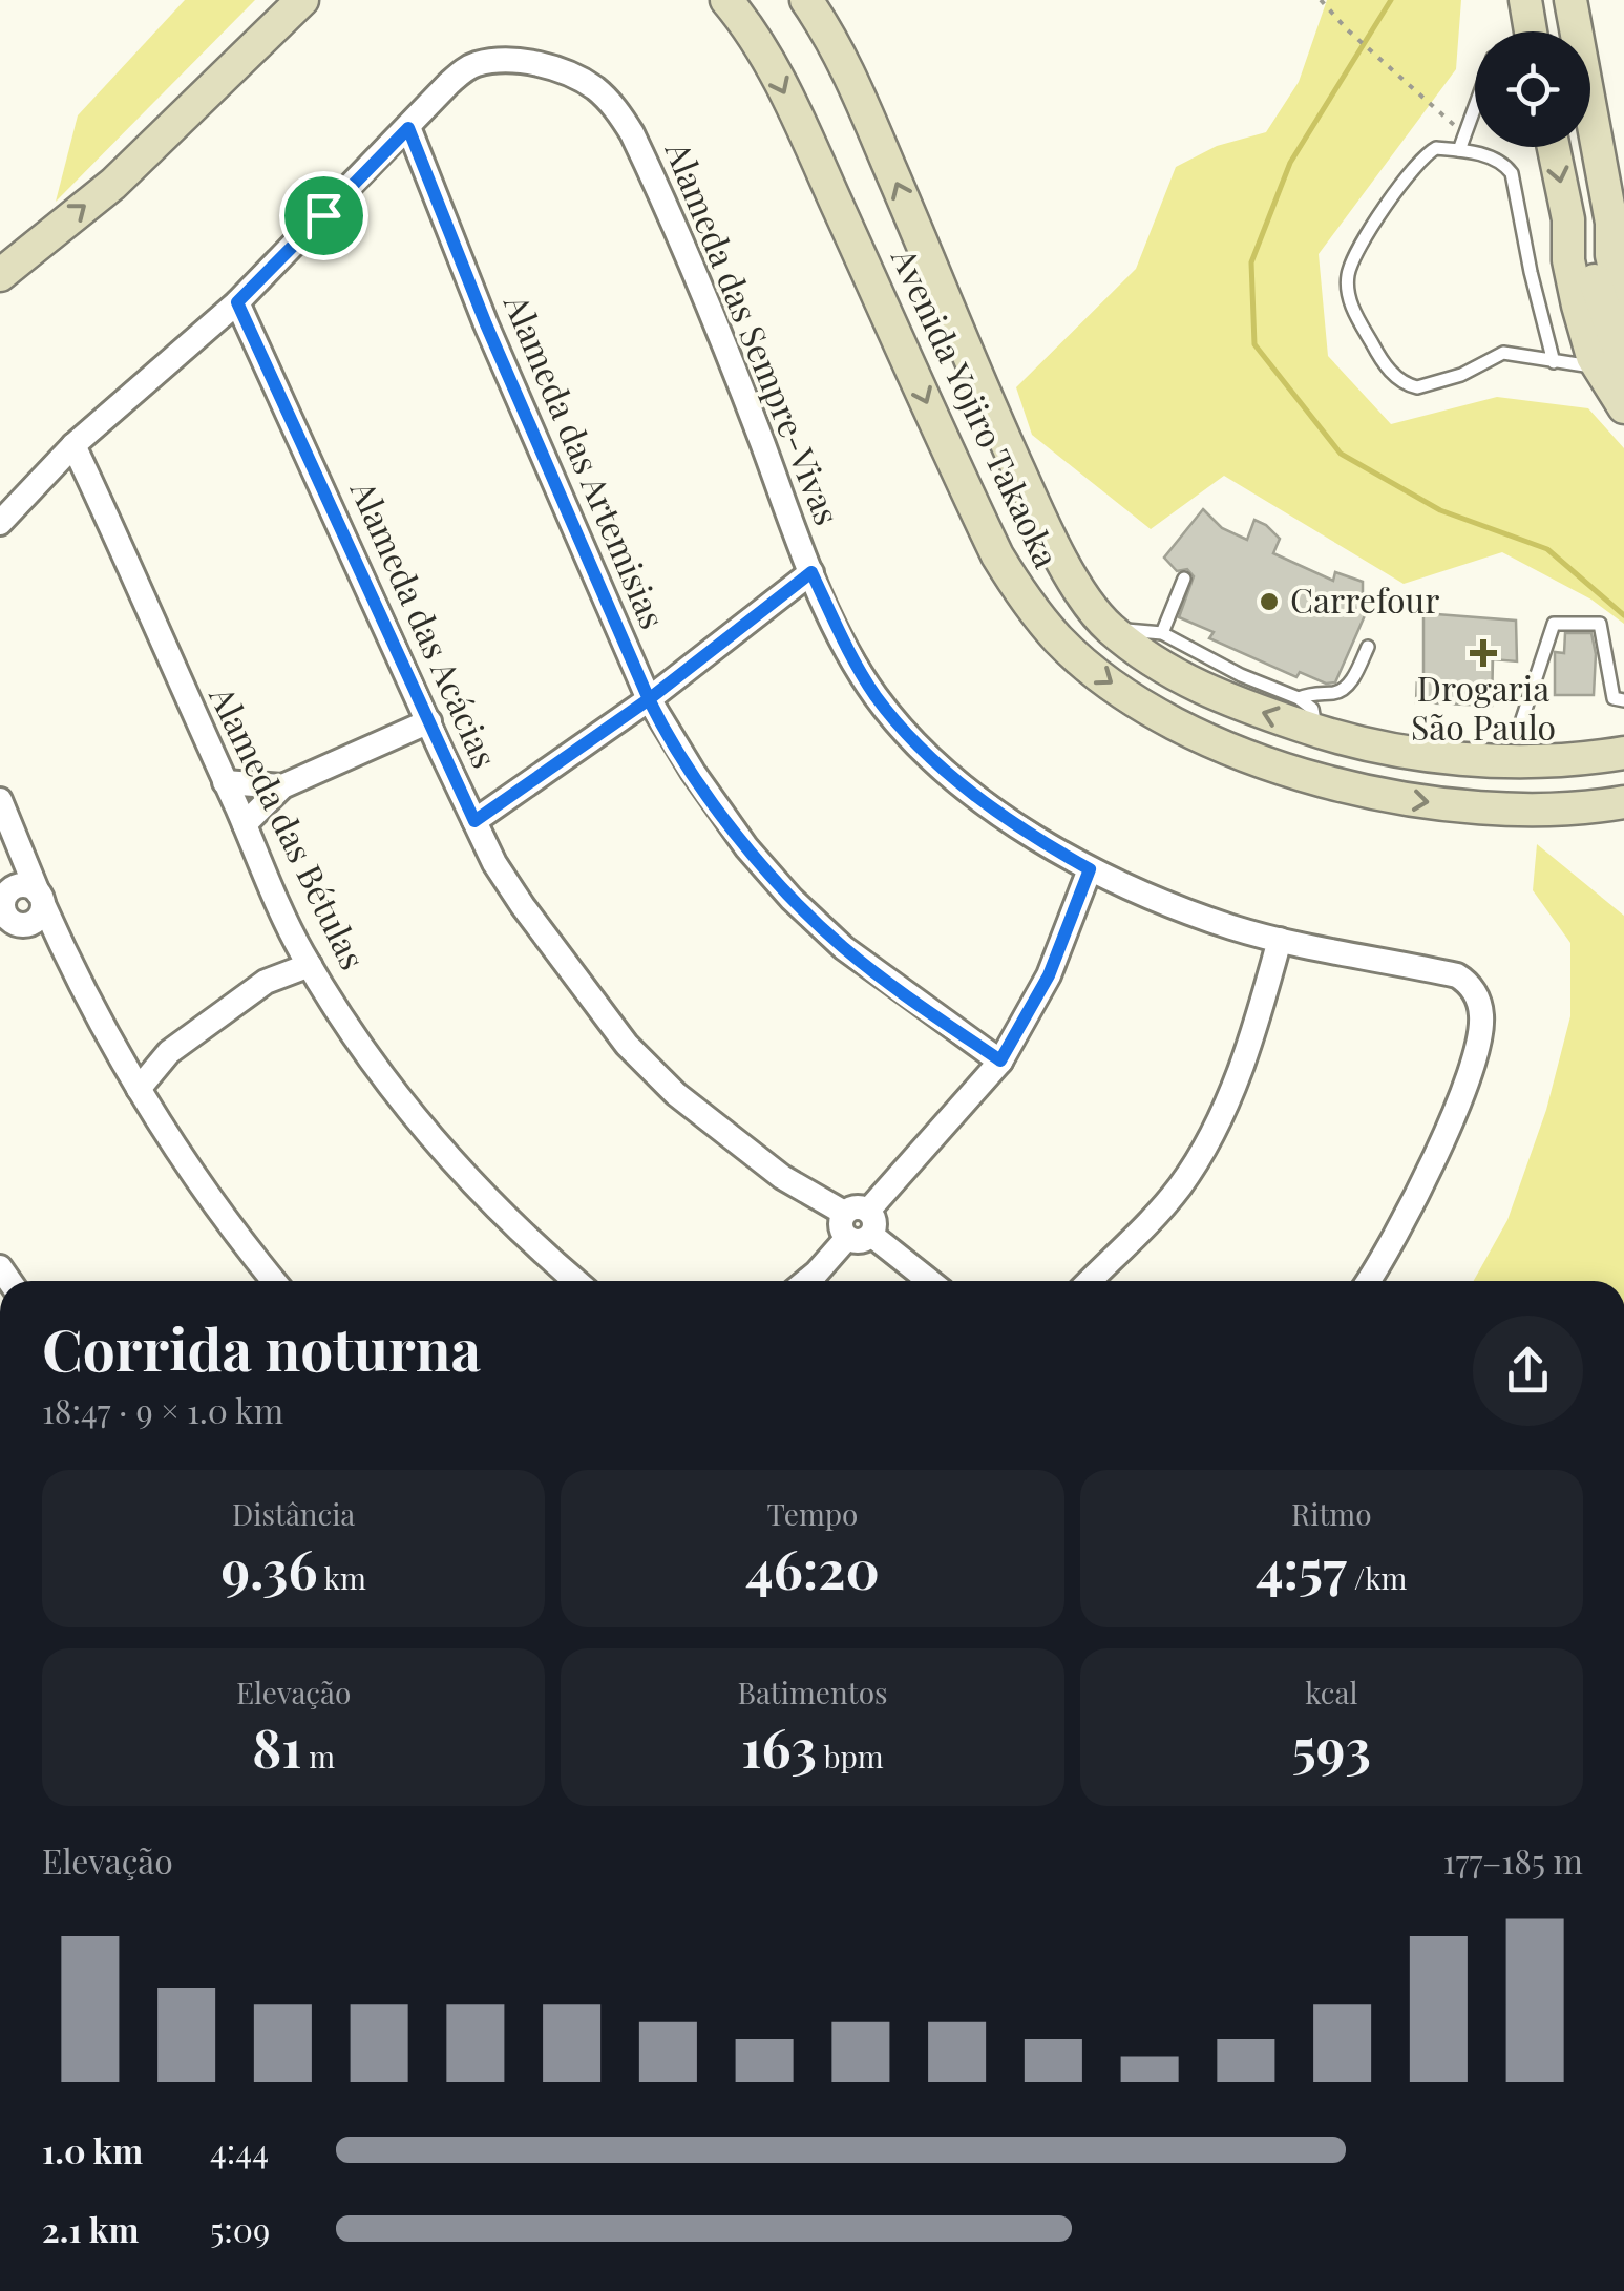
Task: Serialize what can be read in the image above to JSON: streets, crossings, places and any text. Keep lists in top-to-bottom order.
{
  "streets": {
    "main road": ["Avenida Yojiro Takaoka"],
    "street": [
      "Alameda das Sempre-Vivas",
      "Alameda das Artemisias",
      "Alameda das Acácias",
      "Alameda das Bétulas"
    ]
  },
  "crossings": [
    ["Alameda das Sempre-Vivas", "Alameda das Artemisias"],
    ["Alameda das Sempre-Vivas", "Alameda das Acácias"],
    ["Alameda das Sempre-Vivas", "Alameda das Bétulas"]
  ],
  "places": {
    "other": ["Carrefour"],
    "health": ["Drogaria São Paulo"]
  },
  "page": {
    "heading": ["Corrida noturna", "18:47 · 9 × 1.0 km"],
    "stats": [
      ["Distância", "9.36 km"],
      ["Tempo", "46:20"],
      ["Ritmo", "4:57 /km"],
      ["Elevação", "81 m"],
      ["Batimentos", "163 bpm"],
      ["kcal", "593"]
    ],
    "chart": ["Elevação", "177–185 m"],
    "list": [
      {
        "name": "1.0 km",
        "note": "4:44"
      },
      {
        "name": "2.1 km",
        "note": "5:09"
      }
    ]
  }
}
